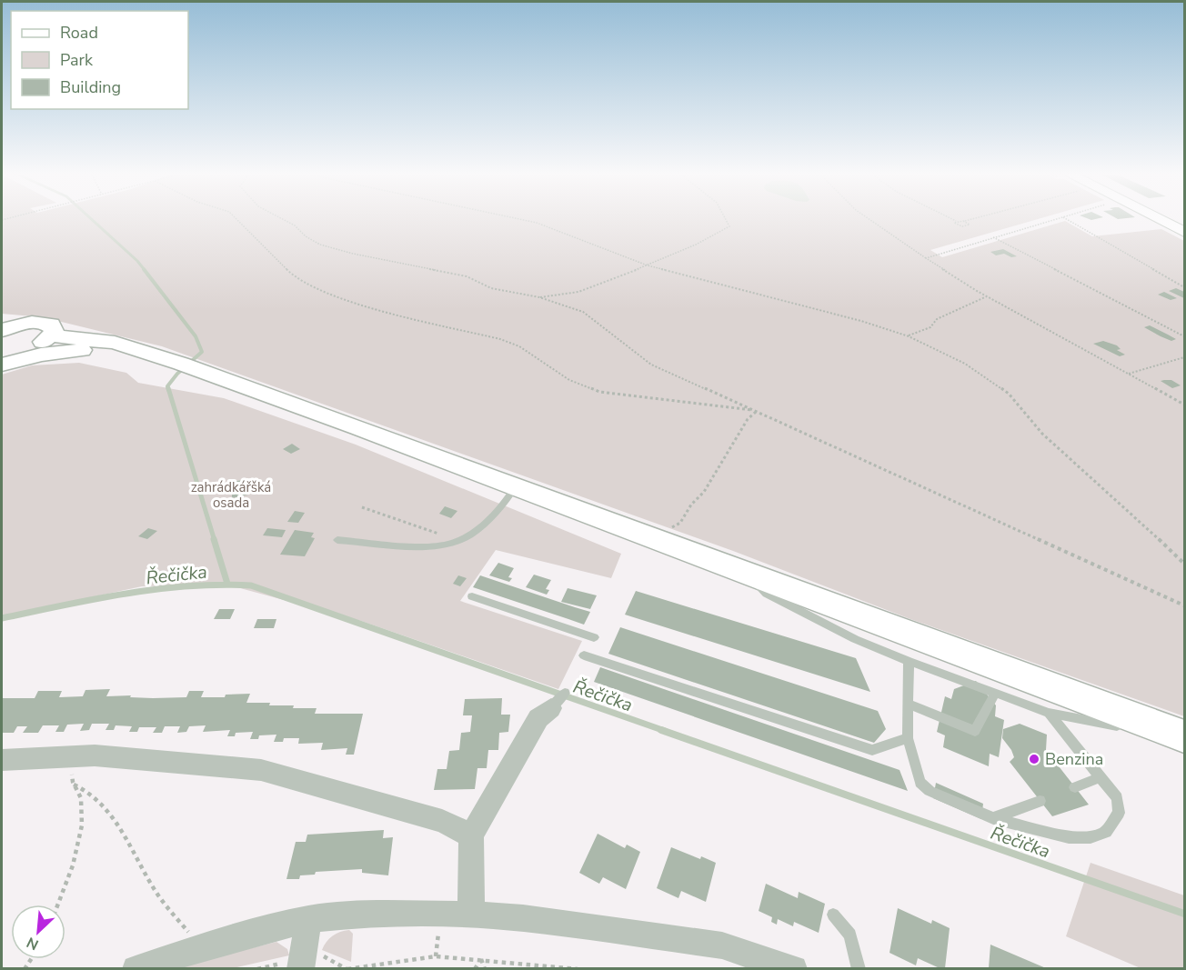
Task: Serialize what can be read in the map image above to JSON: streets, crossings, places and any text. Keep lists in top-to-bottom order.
{
  "water": ["Řečička"],
  "parks": ["zahrádkářšká osada"],
  "places": ["Benzina"],
  "legend": ["Road", "Park", "Building"],
  "north": "bottom left"
}
